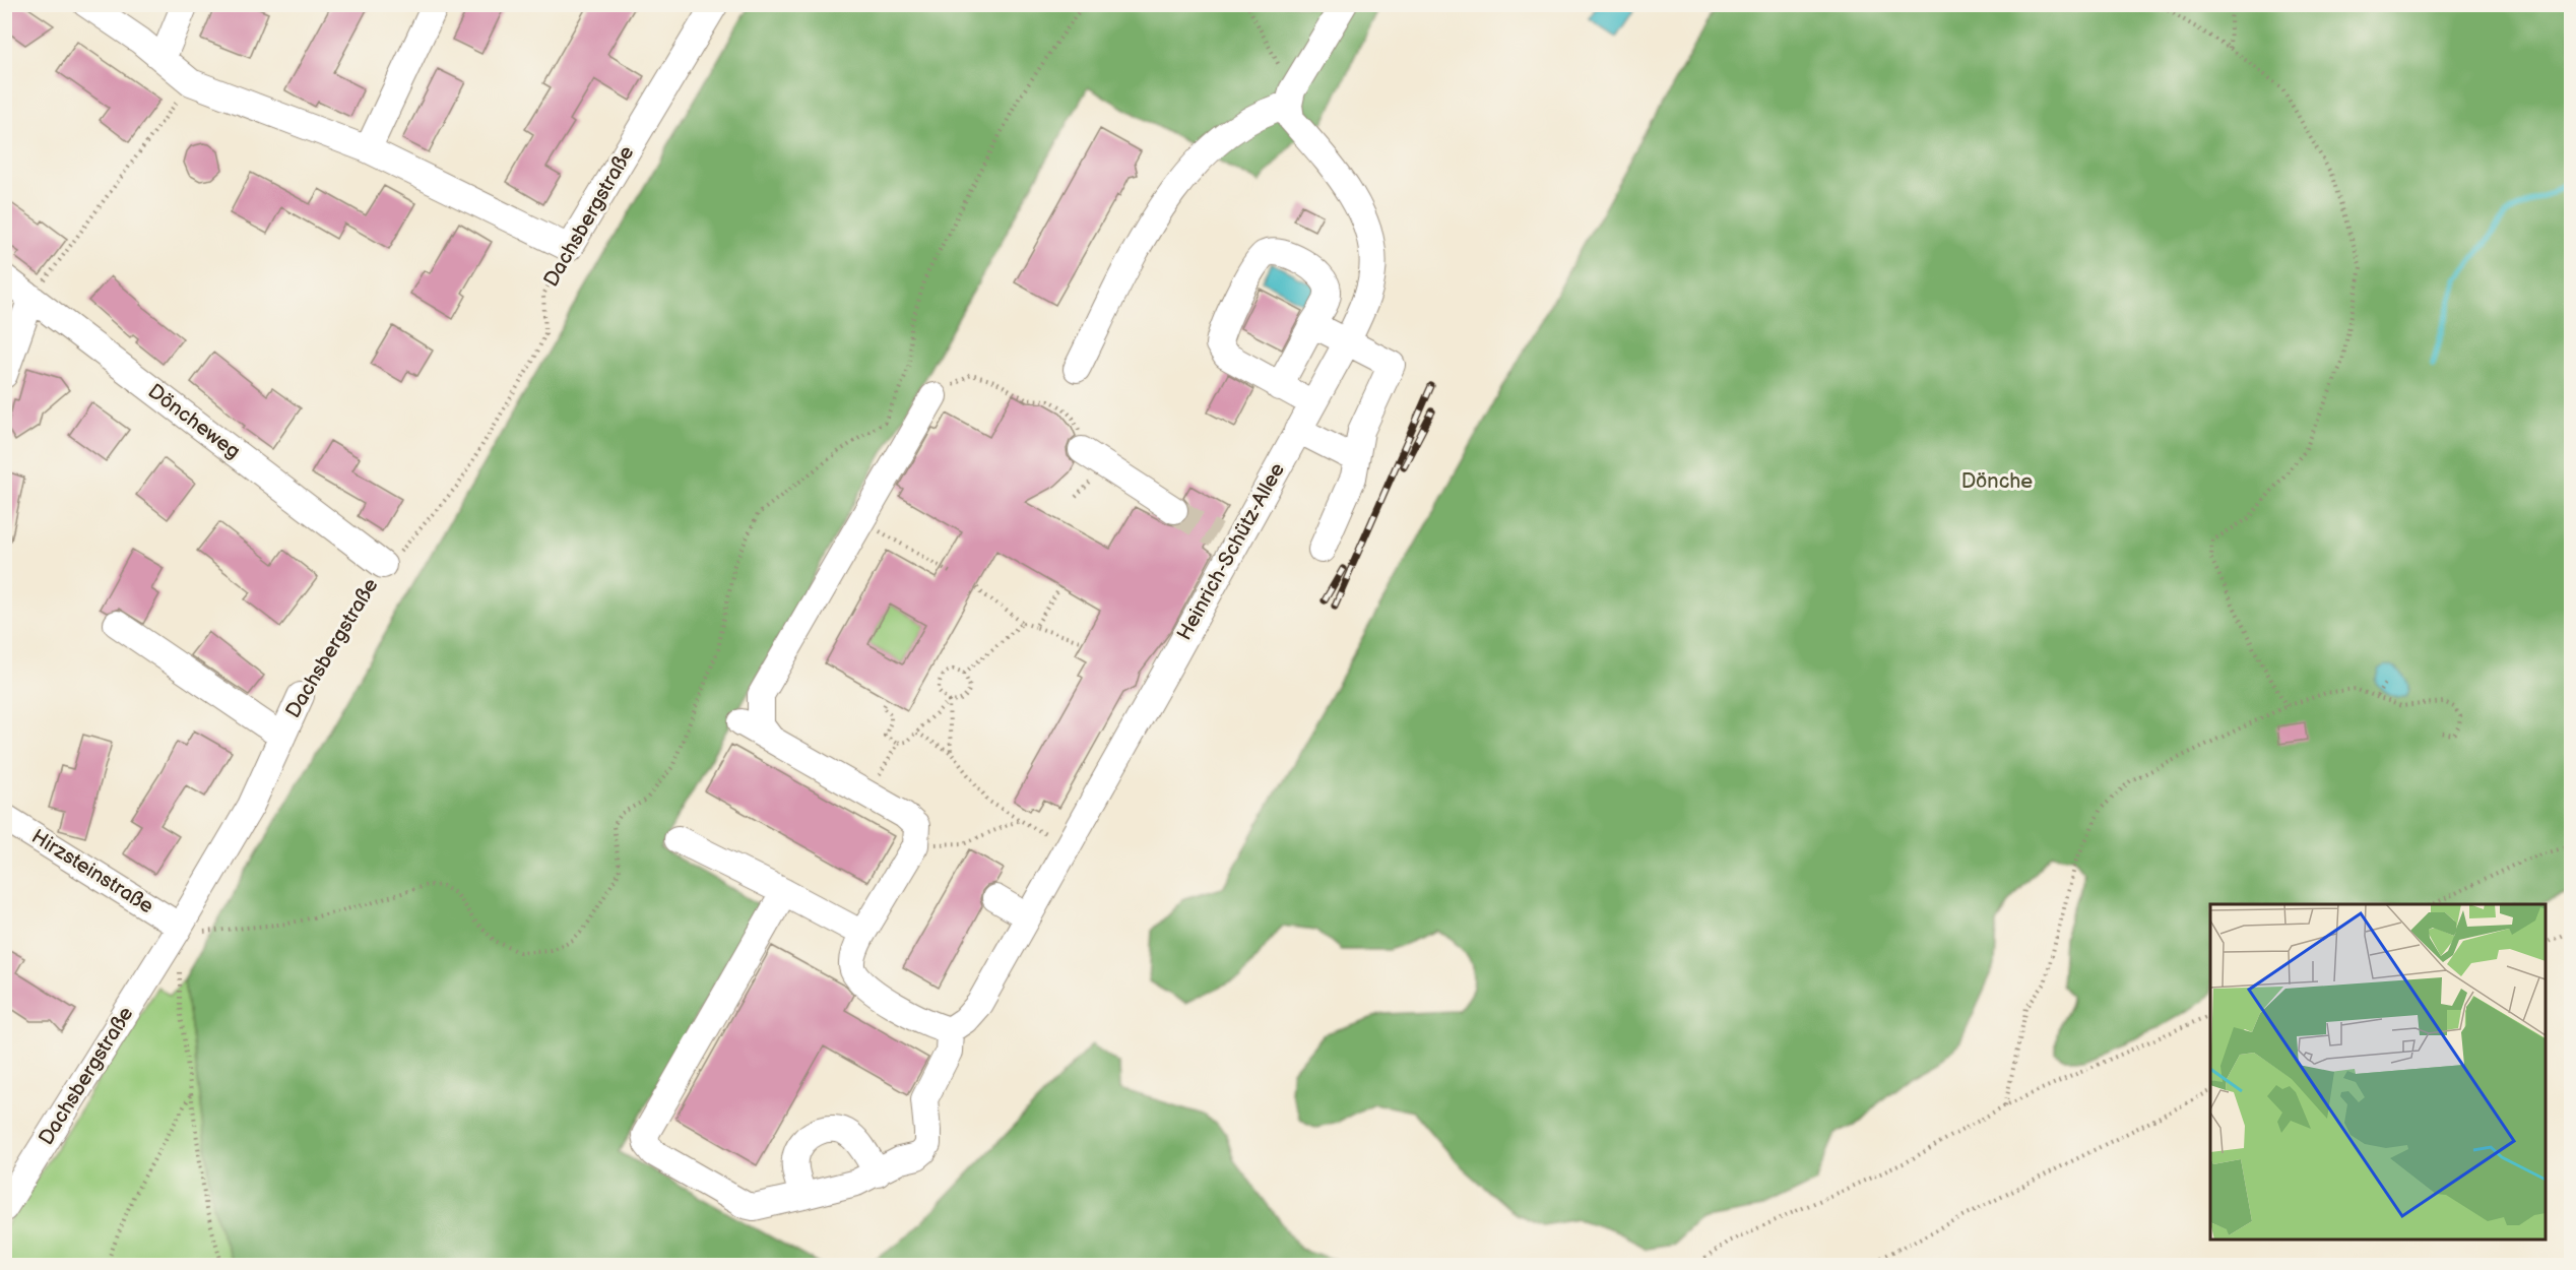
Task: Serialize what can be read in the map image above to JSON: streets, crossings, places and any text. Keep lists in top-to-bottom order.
{
  "streets": {
    "street": [
      "Dachsbergstraße",
      "Döncheweg",
      "Heinrich-Schütz-Allee",
      "Hirzsteinstraße"
    ]
  },
  "crossings": [
    ["Dachsbergstraße", "Döncheweg"],
    ["Dachsbergstraße", "Hirzsteinstraße"]
  ],
  "parks": ["Dönche"]
}
